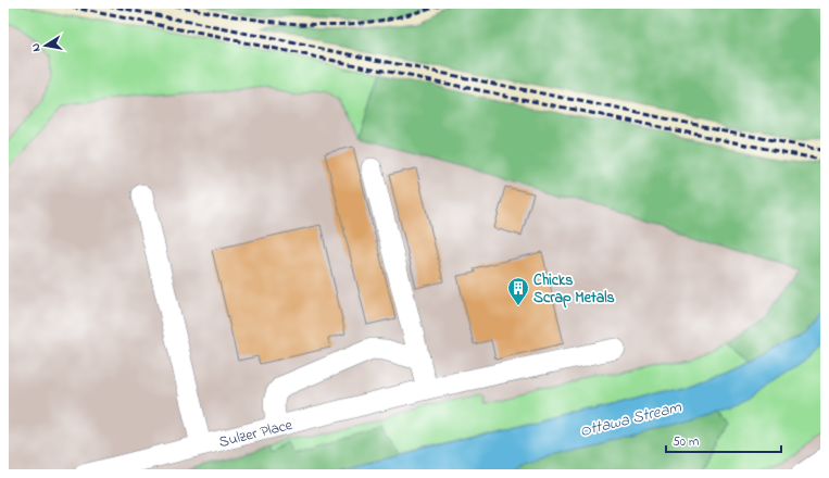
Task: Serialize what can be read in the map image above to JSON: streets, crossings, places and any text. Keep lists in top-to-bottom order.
{
  "streets": {
    "street": ["Sulzer Place"]
  },
  "water": ["Ottawa Stream"],
  "places": {
    "building": ["Chicks Scrap Metals"]
  },
  "scale_bar": "50 m",
  "north": "left"
}
